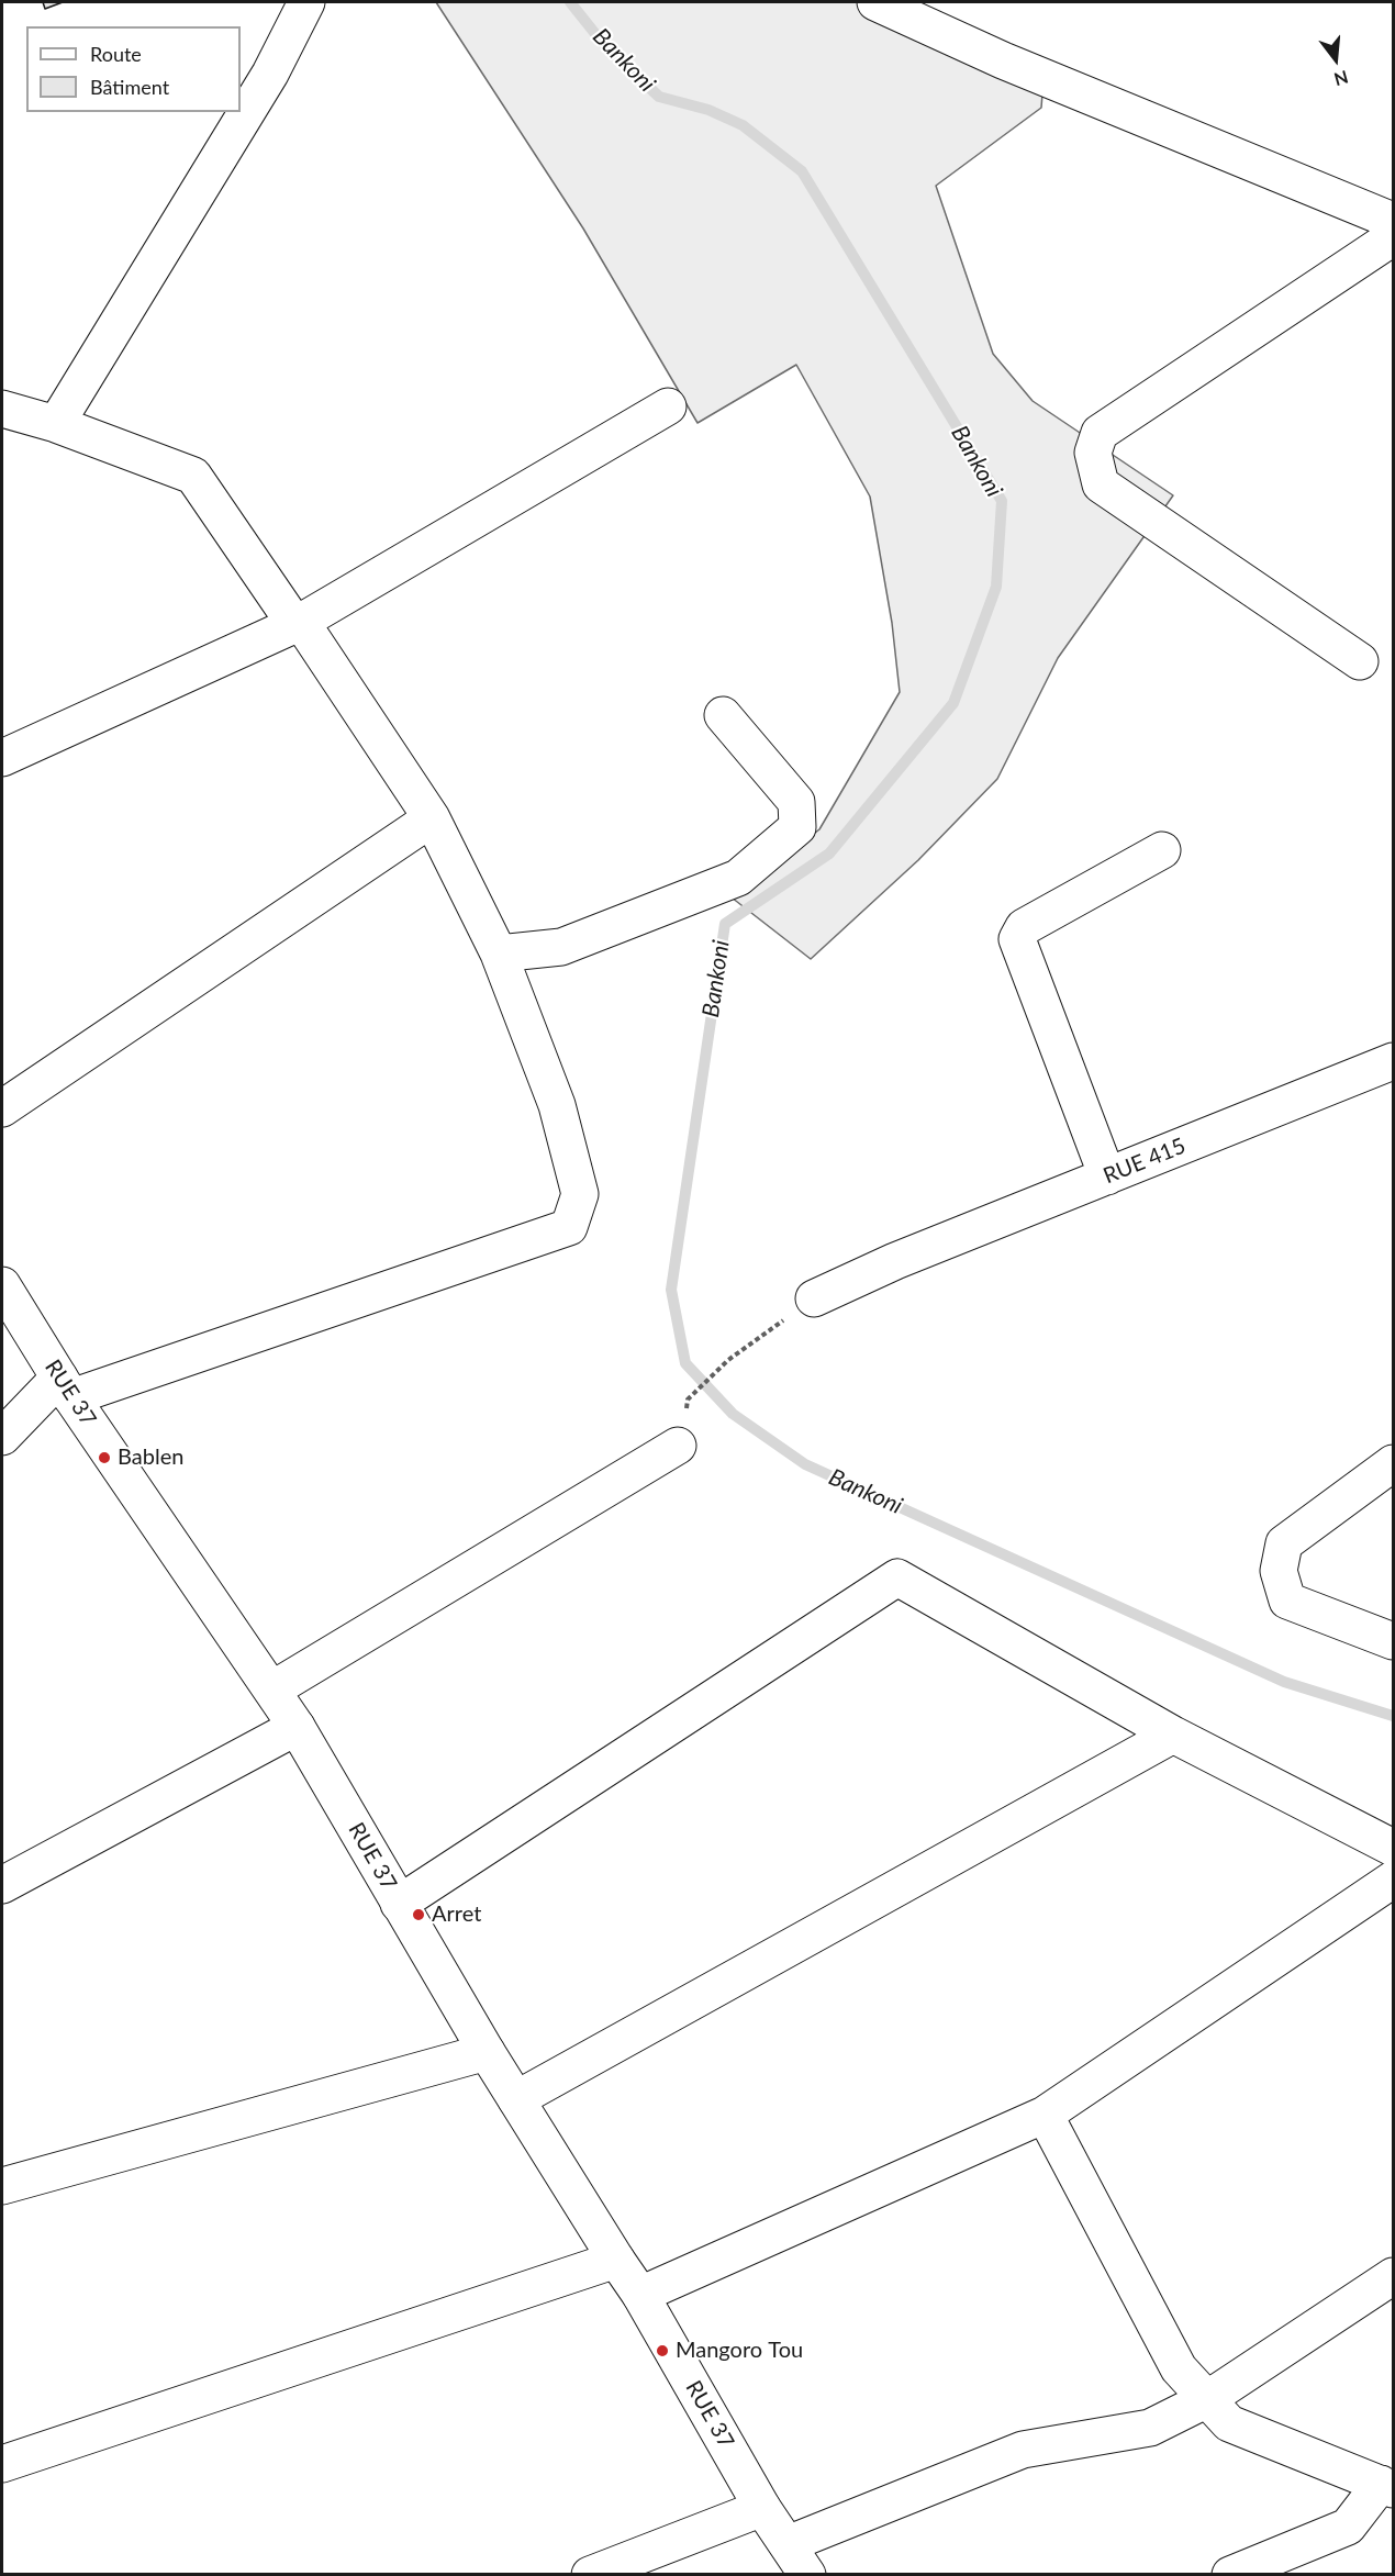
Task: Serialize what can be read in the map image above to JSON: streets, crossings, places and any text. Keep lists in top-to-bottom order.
{
  "streets": {
    "street": ["RUE 415", "RUE 37"]
  },
  "water": ["Bankoni"],
  "places": ["Bablen", "Arret", "Mangoro Tou"],
  "legend": ["Route", "Bâtiment"],
  "north": "bottom"
}
